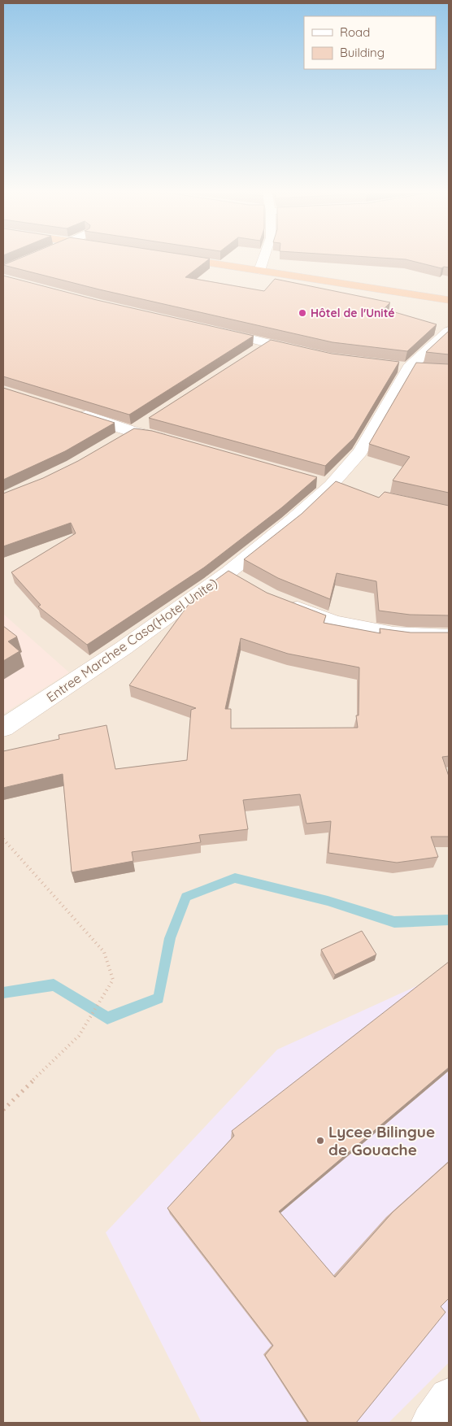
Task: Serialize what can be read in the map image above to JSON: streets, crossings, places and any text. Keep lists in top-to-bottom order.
{
  "streets": {
    "street": ["Entree Marchee Casa(Hotel Unite)"]
  },
  "places": ["Hôtel de l'Unité", "Lycee Bilingue de Gouache"],
  "legend": ["Road", "Building"]
}
